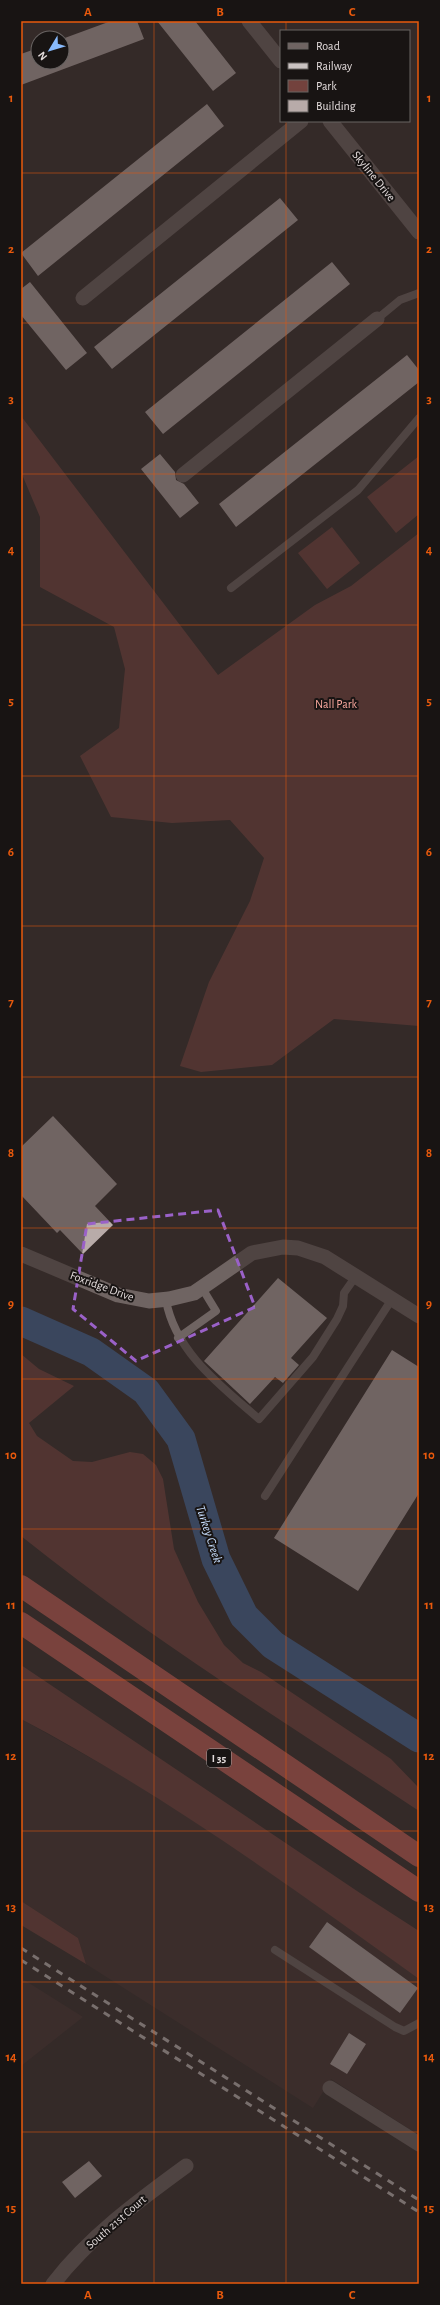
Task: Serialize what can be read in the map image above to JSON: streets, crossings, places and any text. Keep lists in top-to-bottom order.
{
  "streets": {
    "highway": ["I 35"],
    "street": ["Skyline Drive", "Foxridge Drive", "South 21st Court"]
  },
  "water": ["Turkey Creek"],
  "parks": ["Nall Park"],
  "legend": [
    "Road",
    "Railway",
    "Park",
    "Building"
  ],
  "north": "bottom left",
  "grid": {
    "columns": ["A", "B", "C"],
    "rows": [
      "1",
      "2",
      "3",
      "4",
      "5",
      "6",
      "7",
      "8",
      "9",
      "10",
      "11",
      "12",
      "13",
      "14",
      "15"
    ]
  }
}
